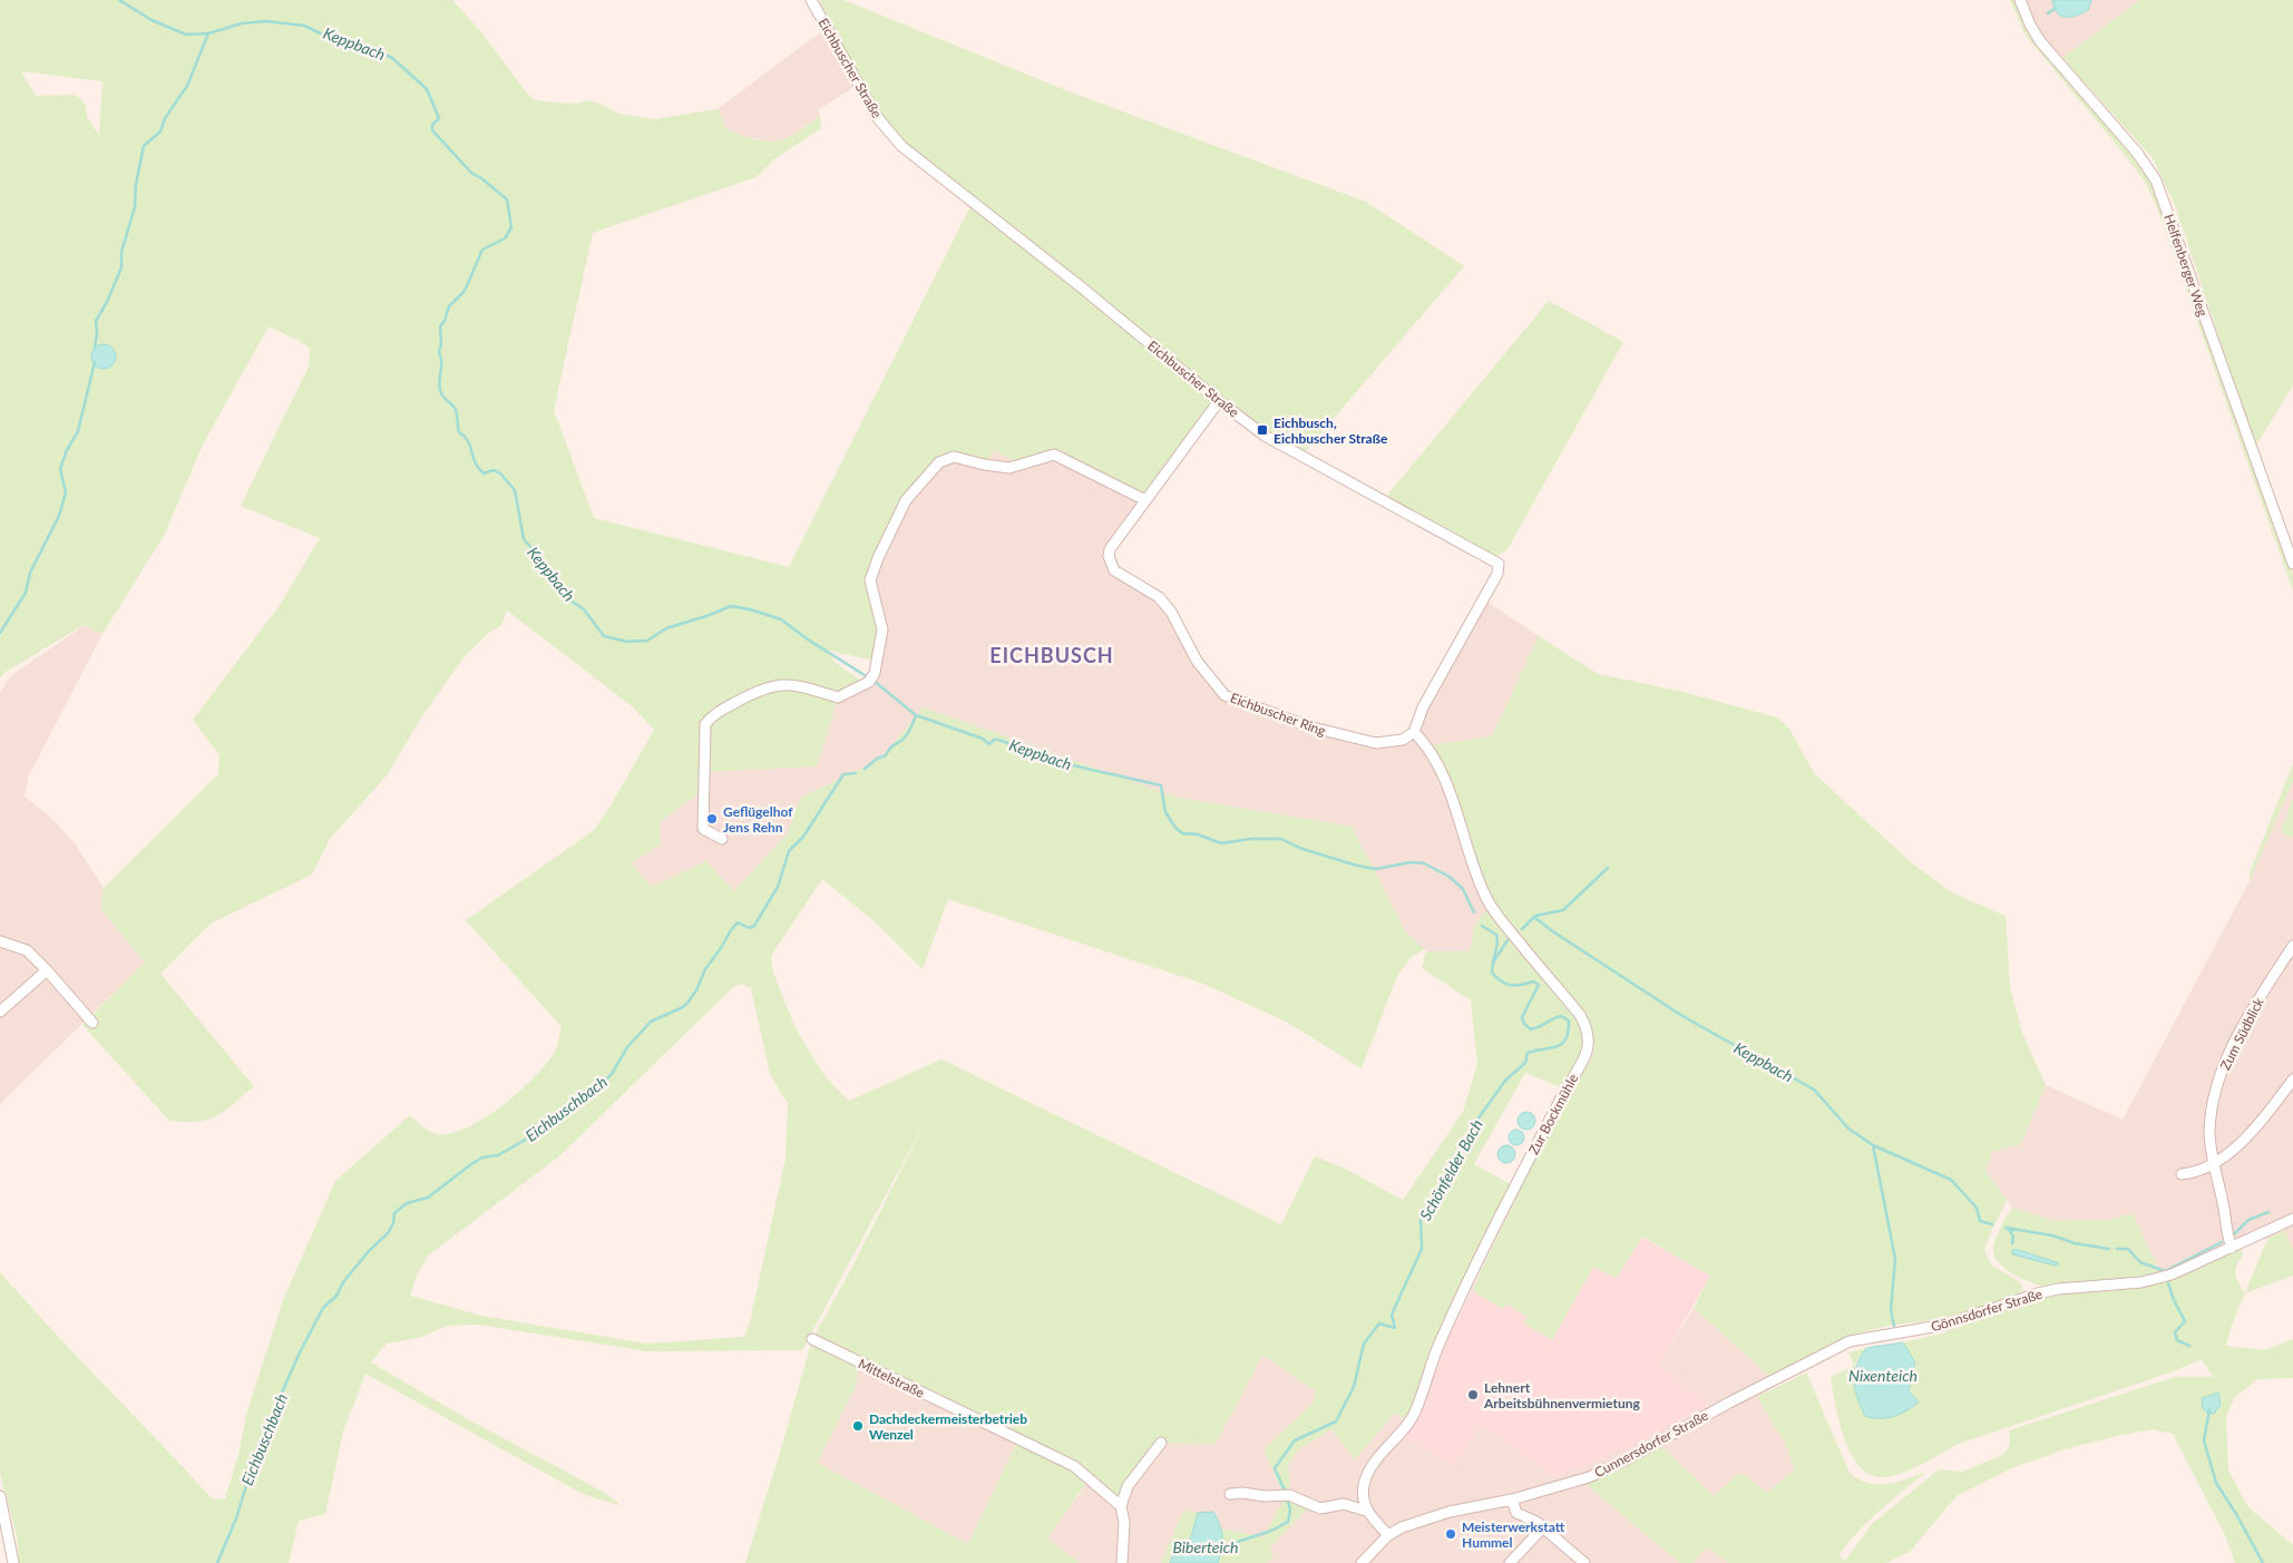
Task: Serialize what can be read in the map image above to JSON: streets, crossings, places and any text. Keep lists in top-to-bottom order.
{
  "streets": {
    "street": [
      "Eichbuscher Straße",
      "Helfenberger Weg",
      "Eichbuscher Ring",
      "Zum Südblick",
      "Zur Bockmühle",
      "Gönnsdorfer Straße",
      "Mittelstraße",
      "Cunnersdorfer Straße"
    ]
  },
  "crossings": [
    ["Eichbuscher Straße", "Eichbuscher Ring"],
    ["Eichbuscher Straße", "Zur Bockmühle"],
    ["Eichbuscher Ring", "Zur Bockmühle"],
    ["Zum Südblick", "Gönnsdorfer Straße"],
    ["Gönnsdorfer Straße", "Cunnersdorfer Straße"]
  ],
  "districts": ["EICHBUSCH"],
  "water": [
    "Keppbach",
    "Eichbuschbach",
    "Schönfelder Bach",
    "Nixenteich",
    "Biberteich"
  ],
  "places": {
    "transit": ["Eichbusch, Eichbuscher Straße"],
    "other": [
      "Geflügelhof Jens Rehn",
      "Lehnert Arbeitsbühnenvermietung",
      "Dachdeckermeisterbetrieb Wenzel",
      "Meisterwerkstatt Hummel"
    ]
  }
}
